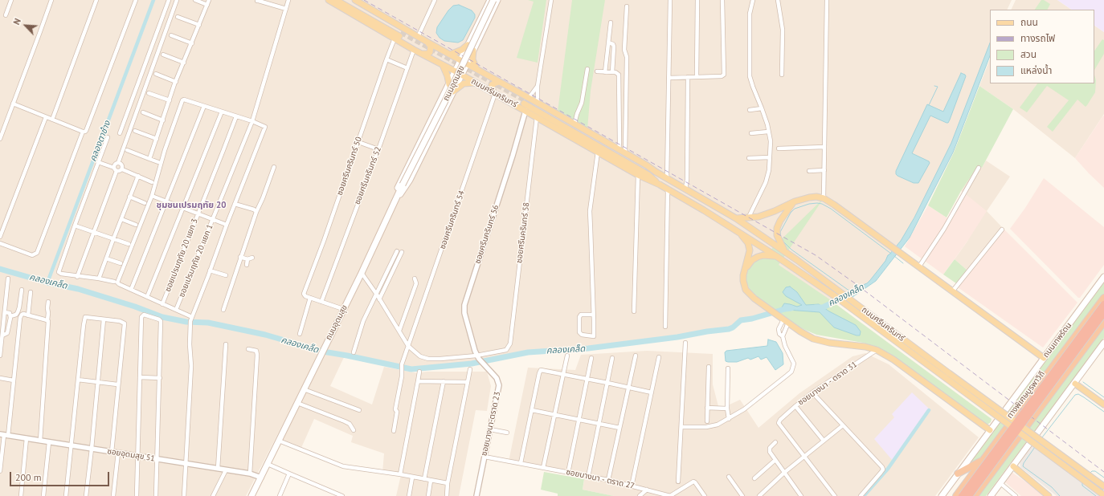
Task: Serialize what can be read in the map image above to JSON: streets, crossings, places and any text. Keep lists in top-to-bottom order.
{
  "streets": {
    "highway": ["ถนนเทพรัตน", "ทางพิเศษบูรพาวิถี"],
    "main road": ["ถนนอุดมสุข", "ถนนศรีนครินทร์"],
    "street": [
      "ซอยศรีนครินทร์ 50",
      "ซอยศรีนครินทร์ 52",
      "ซอยศรีนครินทร์ 54",
      "ซอยศรีนครินทร์ 58",
      "ซอยศรีนครินทร์ 56",
      "ซอยเปรมฤทัย 20 แยก 3",
      "ซอยเปรมฤทัย 20 แยก 1",
      "ซอยบางนา - ตราด 31",
      "ซอยบางนา-ตราด 23",
      "ซอยอุดมสุข 51",
      "ซอยบางนา - ตราด 27"
    ]
  },
  "crossings": [
    ["ถนนอุดมสุข", "ถนนศรีนครินทร์"],
    ["ถนนอุดมสุข", "ซอยอุดมสุข 51"],
    ["ถนนศรีนครินทร์", "ซอยศรีนครินทร์ 50"],
    ["ถนนศรีนครินทร์", "ซอยศรีนครินทร์ 52"],
    ["ถนนศรีนครินทร์", "ซอยศรีนครินทร์ 54"],
    ["ถนนศรีนครินทร์", "ซอยศรีนครินทร์ 58"],
    ["ถนนศรีนครินทร์", "ซอยศรีนครินทร์ 56"],
    ["ซอยศรีนครินทร์ 58", "ซอยศรีนครินทร์ 56"],
    ["ซอยศรีนครินทร์ 58", "ซอยบางนา-ตราด 23"],
    ["ซอยศรีนครินทร์ 56", "ซอยบางนา-ตราด 23"],
    ["ซอยบางนา-ตราด 23", "ซอยบางนา - ตราด 27"]
  ],
  "districts": ["ชุมชนเปรมฤทัย 20"],
  "water": ["คลองตาช้าง", "คลองเคล็ด"],
  "legend": [
    "ถนน",
    "ทางรถไฟ",
    "สวน",
    "แหล่งน้ำ"
  ],
  "scale_bar": "200 m",
  "north": "top left"
}
